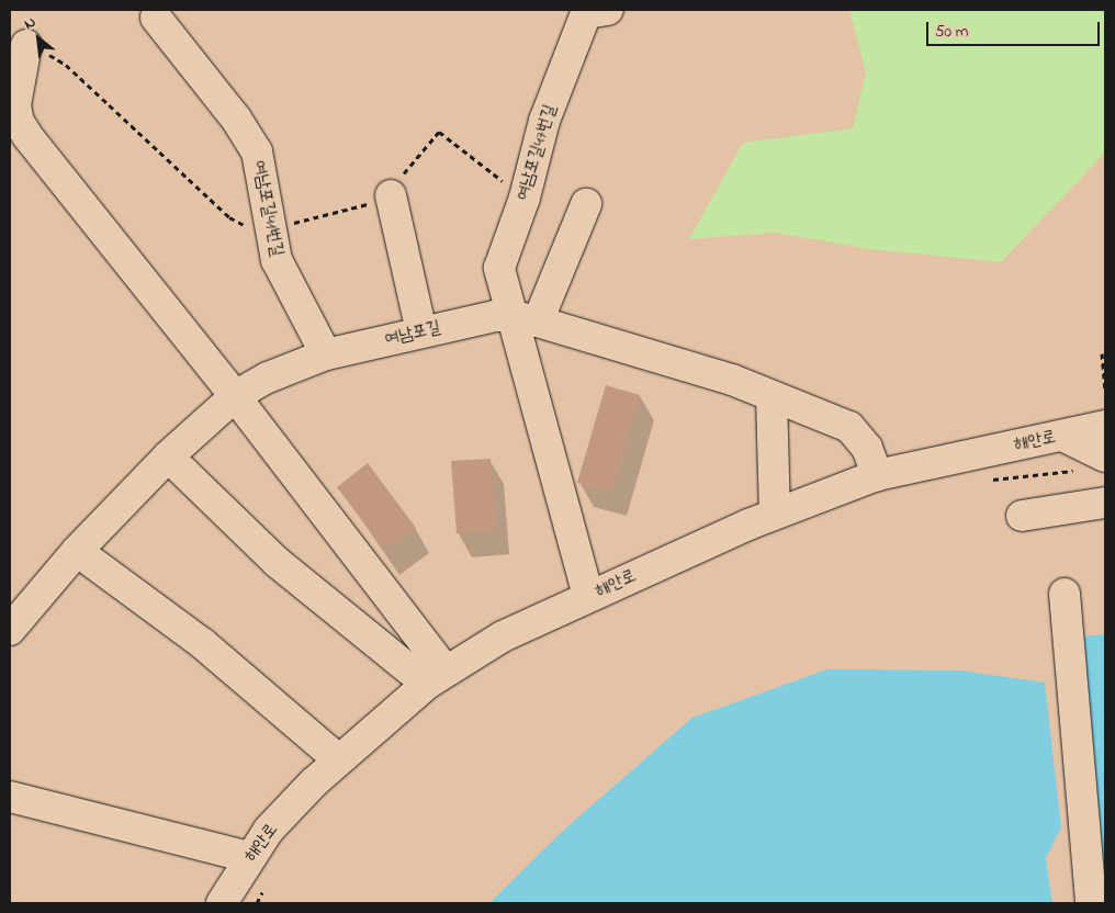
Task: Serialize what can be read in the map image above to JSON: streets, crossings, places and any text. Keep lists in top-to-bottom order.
{
  "streets": {
    "street": [
      "여남포길47번길",
      "여남포길41번길",
      "여남포길",
      "해안로"
    ]
  },
  "crossings": [
    ["여남포길47번길", "여남포길"],
    ["여남포길41번길", "여남포길"],
    ["여남포길", "해안로"]
  ],
  "scale_bar": "50 m",
  "north": "top left"
}
